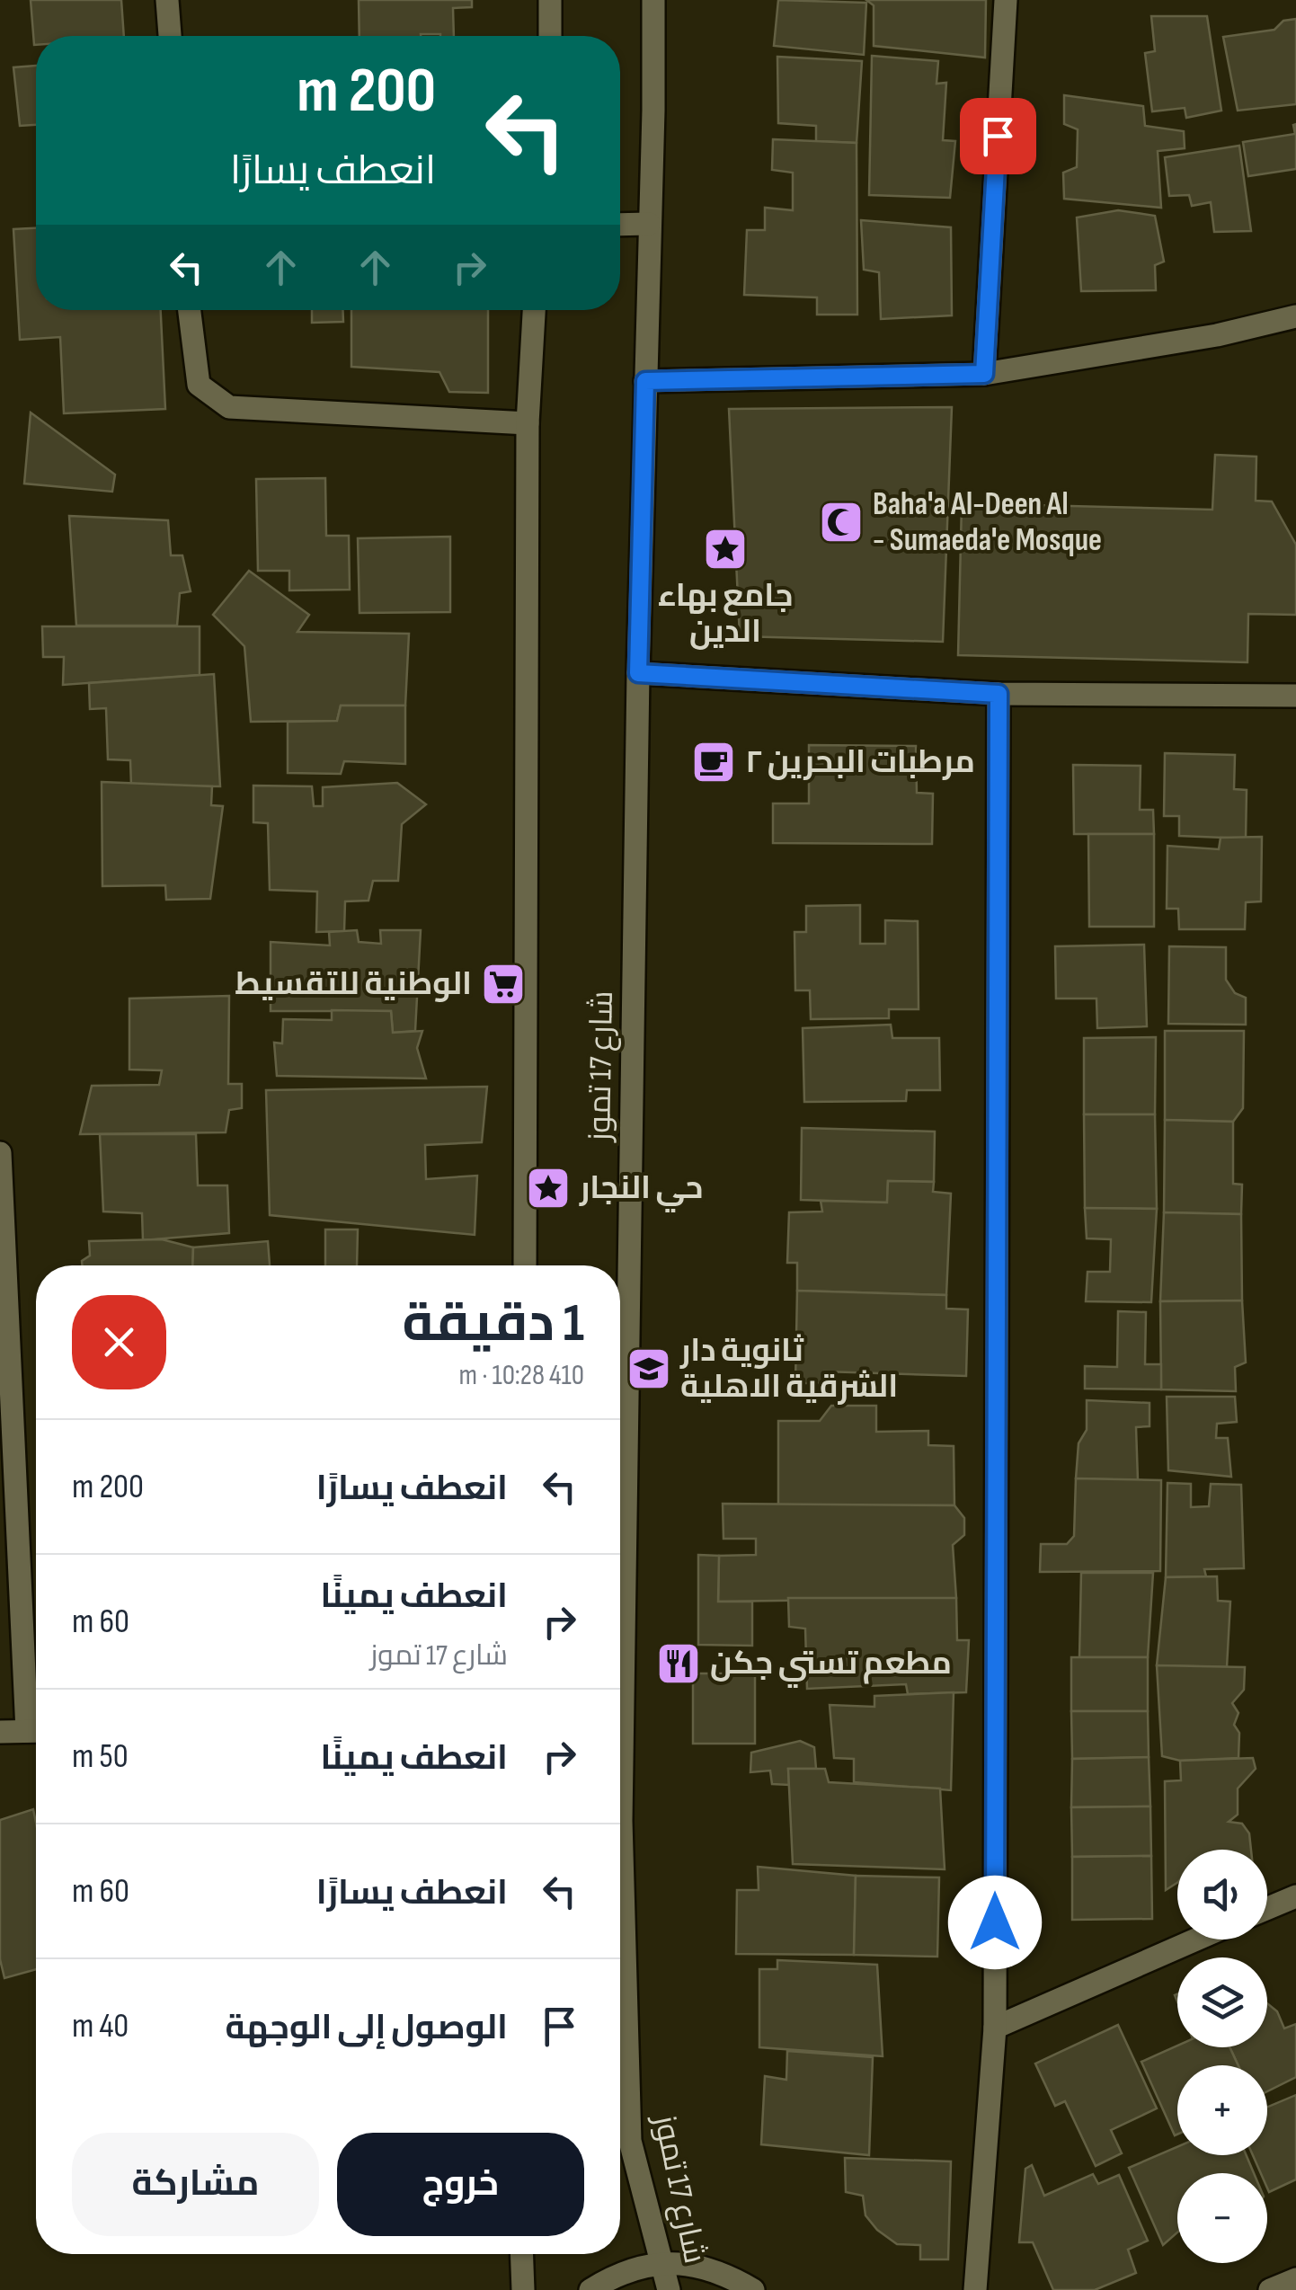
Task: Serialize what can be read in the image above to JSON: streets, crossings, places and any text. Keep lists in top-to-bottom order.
{
  "streets": {
    "street": ["شارع 17 تموز"]
  },
  "places": {
    "mosque": ["Baha'a Al-Deen Al - Sumaeda'e Mosque"],
    "place": ["جامع بهاء الدين", "حي النجار"],
    "cafe": ["مرطبات البحرين ٢"],
    "supermarket": ["الوطنية للتقسيط"],
    "school or university": ["ثانوية دار الشرقية الاهلية"],
    "restaurant": ["مطعم تستي جكن"]
  },
  "page": {
    "turn": ["200 m", "انعطف يسارًا"],
    "heading": ["1 دقيقة", "410 m · 10:28"],
    "list": [
      {
        "name": "انعطف يسارًا",
        "value": "200 m"
      },
      {
        "name": "انعطف يمينًا",
        "note": "شارع 17 تموز",
        "value": "60 m"
      },
      {
        "name": "انعطف يمينًا",
        "value": "50 m"
      },
      {
        "name": "انعطف يسارًا",
        "value": "60 m"
      },
      {
        "name": "الوصول إلى الوجهة",
        "value": "40 m"
      }
    ],
    "map_buttons": ["+", "−"],
    "buttons": ["خروج", "مشاركة"]
  }
}
